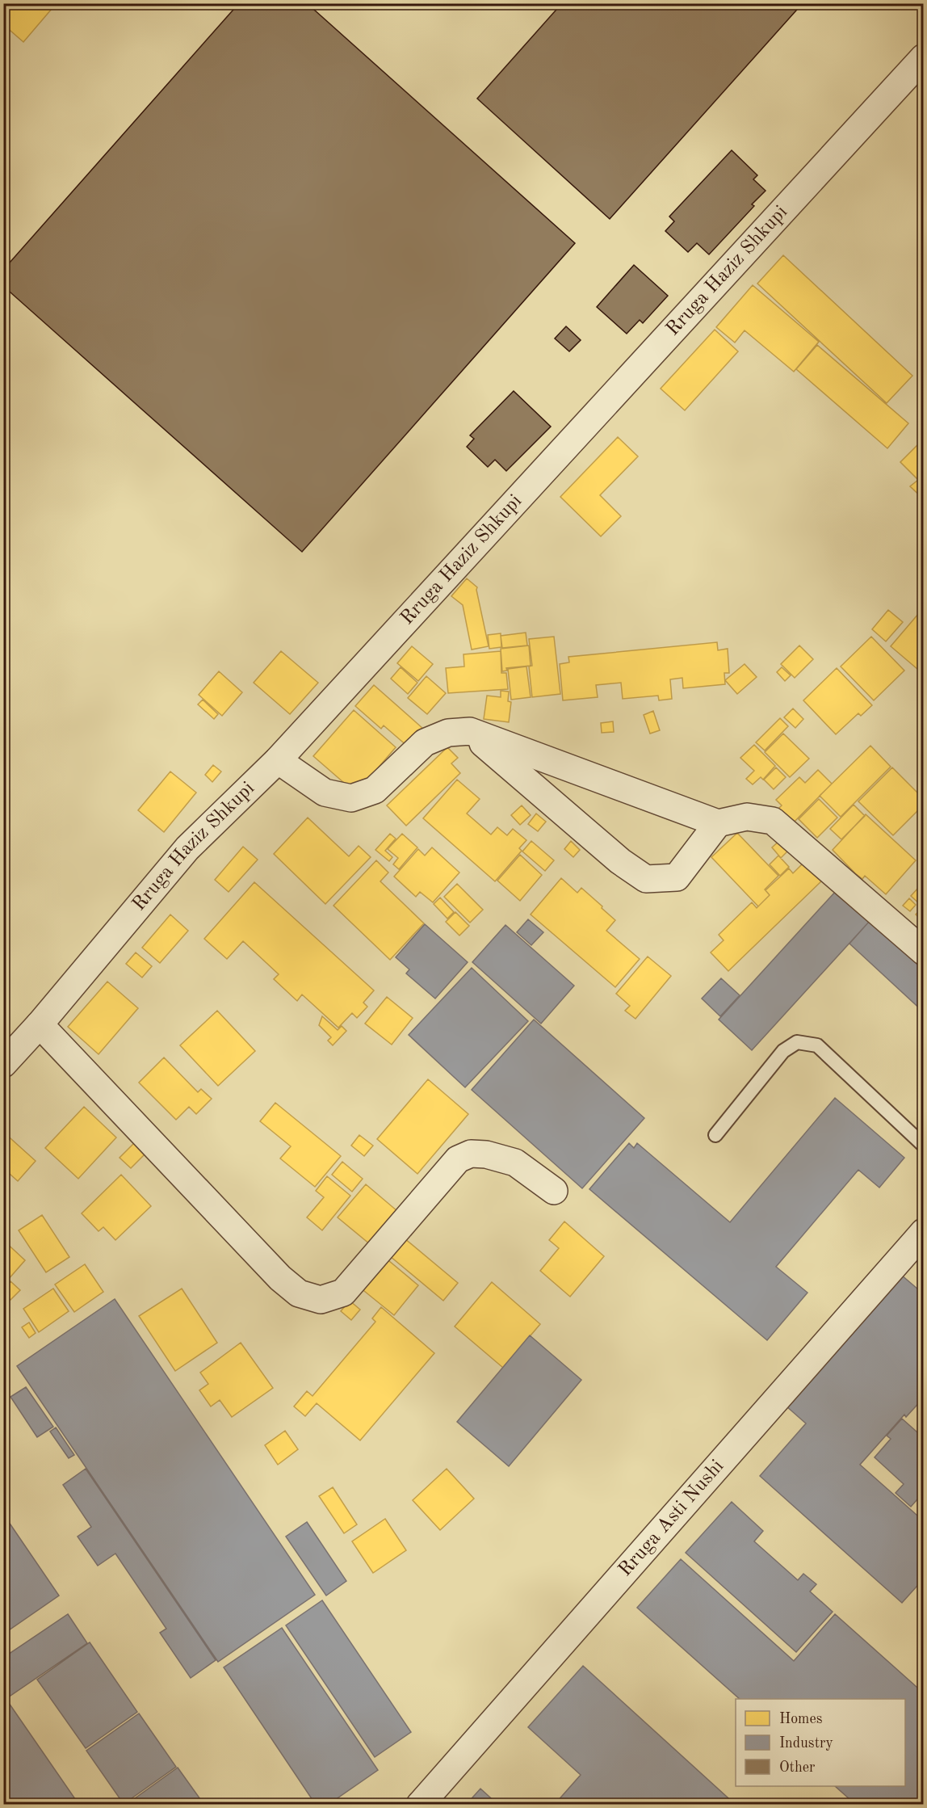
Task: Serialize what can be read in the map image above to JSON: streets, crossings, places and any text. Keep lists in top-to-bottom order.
{
  "streets": {
    "street": ["Rruga Haziz Shkupi", "Rruga Asti Nushi"]
  },
  "legend": ["Homes", "Industry", "Other"]
}
